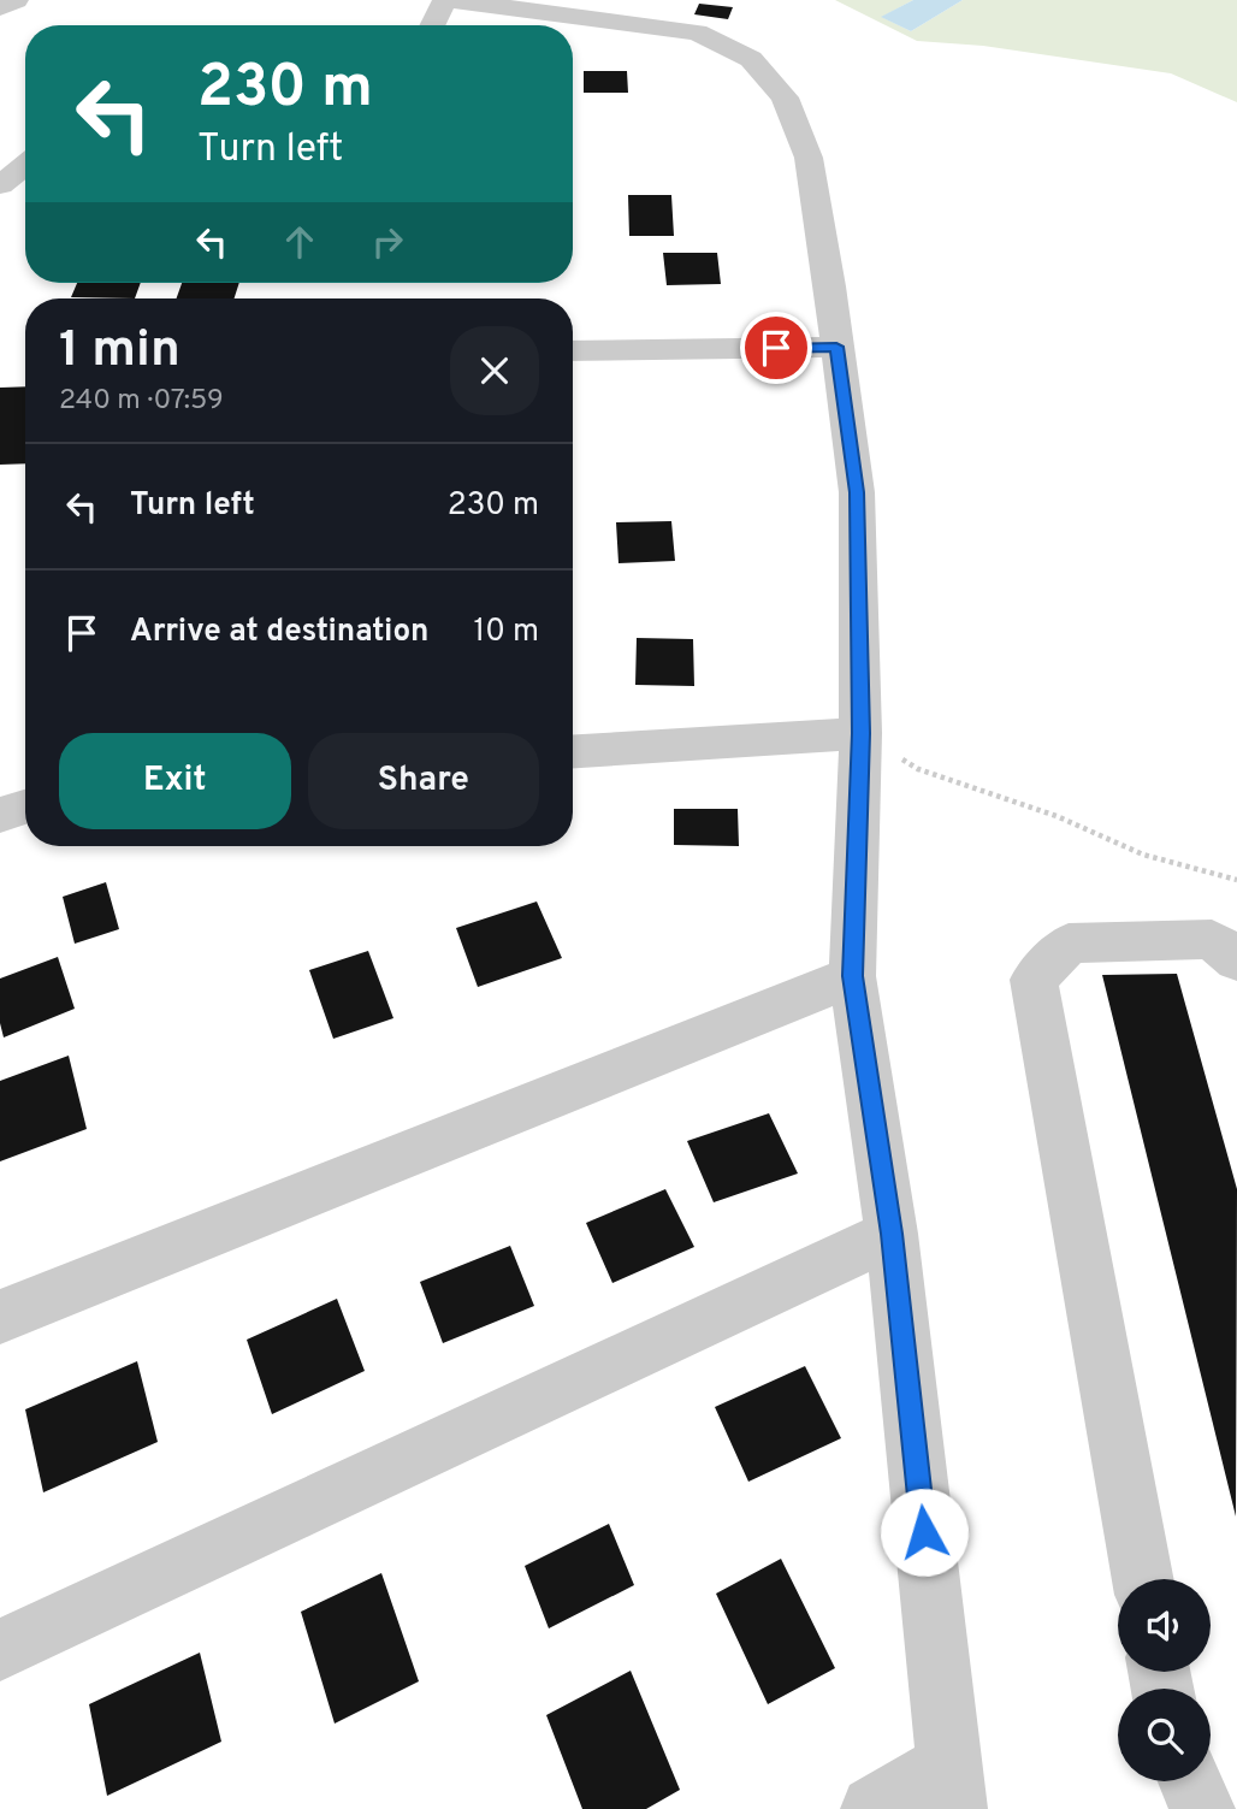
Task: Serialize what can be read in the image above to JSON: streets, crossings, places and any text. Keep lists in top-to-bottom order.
{
  "page": {
    "turn": ["230 m", "Turn left"],
    "heading": ["1 min", "240 m · 07:59"],
    "list": [
      {
        "name": "Turn left",
        "value": "230 m"
      },
      {
        "name": "Arrive at destination",
        "value": "10 m"
      }
    ],
    "buttons": ["Exit", "Share"]
  }
}
